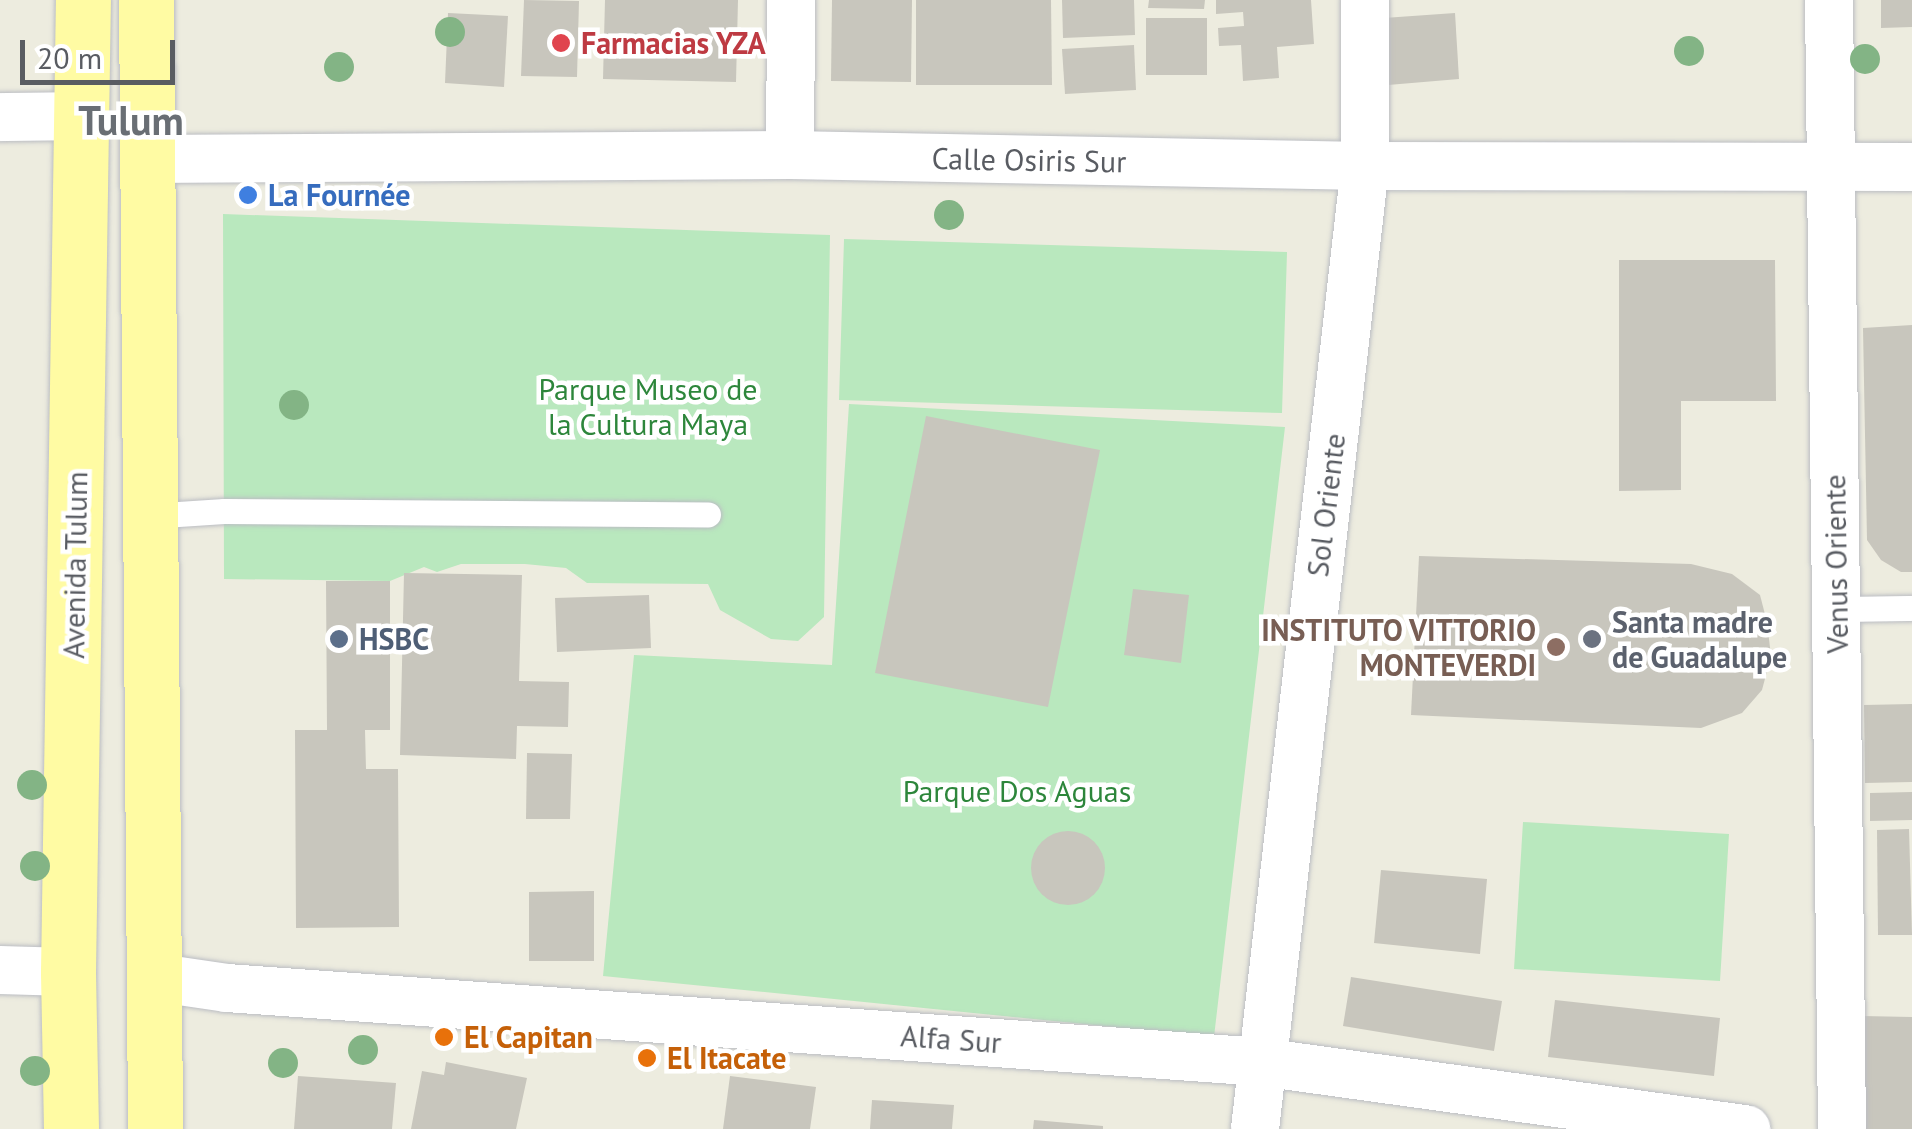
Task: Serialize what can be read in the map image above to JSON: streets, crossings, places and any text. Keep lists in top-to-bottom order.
{
  "streets": {
    "main road": ["Avenida Tulum"],
    "street": [
      "Calle Osiris Sur",
      "Sol Oriente",
      "Venus Oriente",
      "Alfa Sur"
    ]
  },
  "crossings": [
    ["Calle Osiris Sur", "Sol Oriente"],
    ["Calle Osiris Sur", "Venus Oriente"],
    ["Sol Oriente", "Alfa Sur"]
  ],
  "districts": ["Tulum"],
  "parks": ["Parque Museo de la Cultura Maya", "Parque Dos Aguas"],
  "places": [
    "Farmacias YZA",
    "La Fournée",
    "HSBC",
    "Santa madre de Guadalupe",
    "INSTITUTO VITTORIO MONTEVERDI",
    "El Capitan",
    "El Itacate"
  ],
  "scale_bar": "20 m"
}
